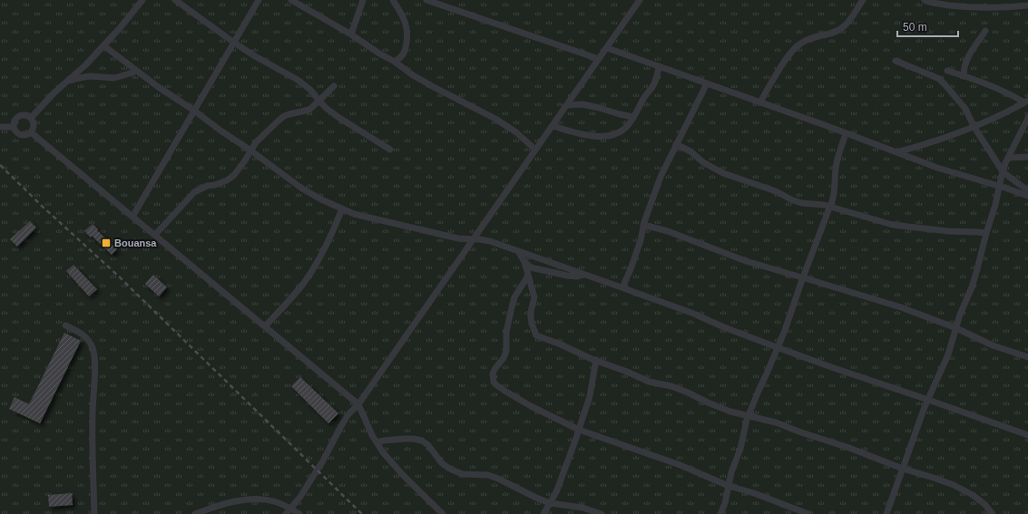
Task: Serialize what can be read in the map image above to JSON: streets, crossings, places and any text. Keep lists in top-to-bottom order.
{
  "places": {
    "transit": ["Bouansa"]
  },
  "scale_bar": "50 m"
}
